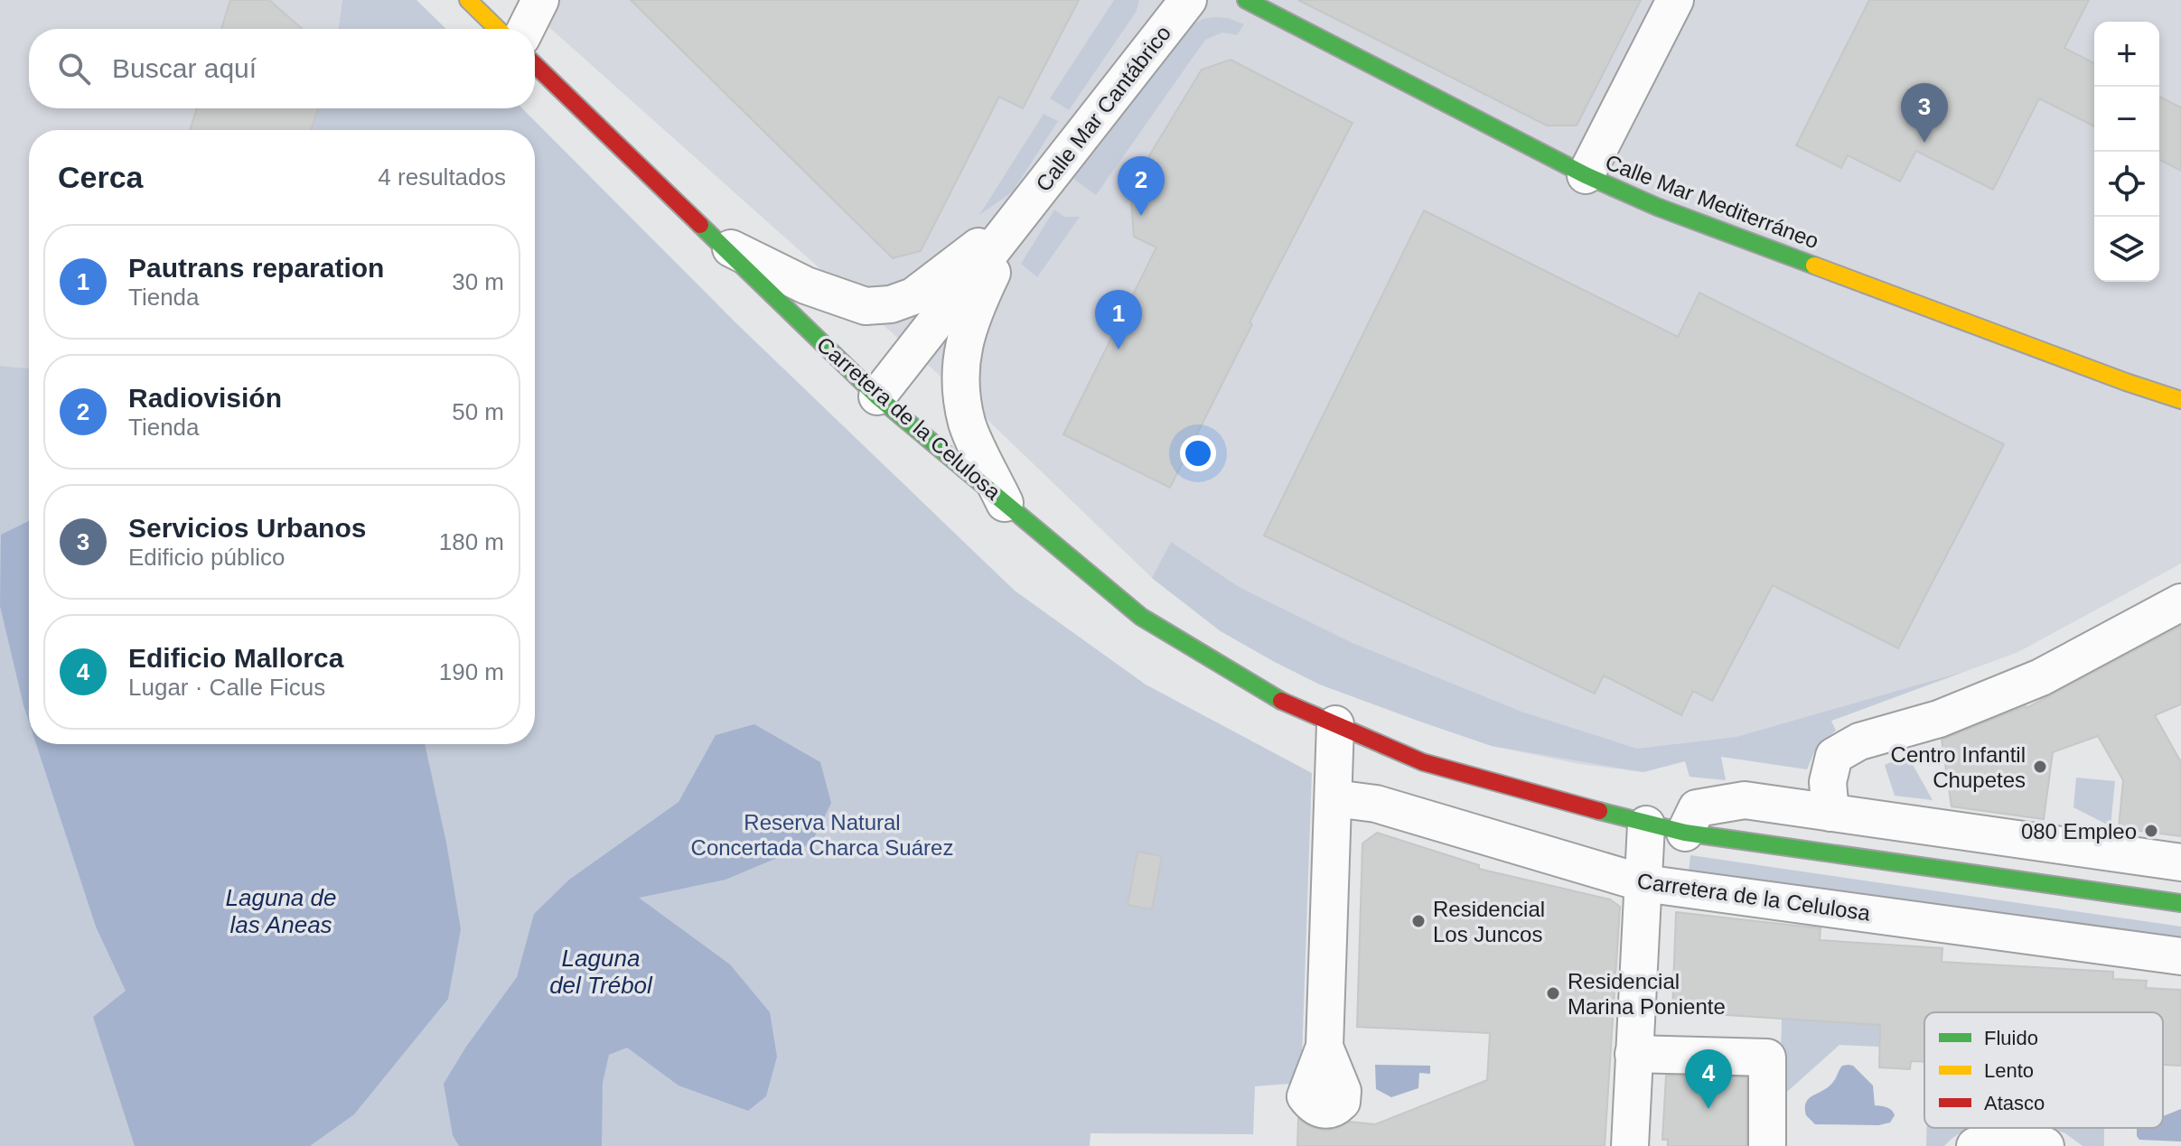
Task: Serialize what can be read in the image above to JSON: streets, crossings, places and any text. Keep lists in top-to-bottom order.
{
  "streets": {
    "main road": ["Calle Mar Mediterráneo", "Carretera de la Celulosa"],
    "street": ["Calle Mar Cantábrico"]
  },
  "crossings": [
    ["Calle Mar Cantábrico", "Carretera de la Celulosa"]
  ],
  "water": ["Laguna de las Aneas", "Laguna del Trébol"],
  "parks": ["Reserva Natural Concertada Charca Suárez"],
  "places": [
    "Centro Infantil Chupetes",
    "080 Empleo",
    "Residencial Los Juncos",
    "Residencial Marina Poniente"
  ],
  "legend": ["Fluido", "Lento", "Atasco"],
  "page": {
    "map_buttons": ["+", "−"],
    "search": "Buscar aquí",
    "pins": [
      "3",
      "2",
      "1",
      "4"
    ],
    "heading": ["Cerca", "4 resultados"],
    "list": [
      {
        "mark": "1",
        "name": "Pautrans reparation",
        "note": "Tienda",
        "value": "30 m"
      },
      {
        "mark": "2",
        "name": "Radiovisión",
        "note": "Tienda",
        "value": "50 m"
      },
      {
        "mark": "3",
        "name": "Servicios Urbanos",
        "note": "Edificio público",
        "value": "180 m"
      },
      {
        "mark": "4",
        "name": "Edificio Mallorca",
        "note": "Lugar · Calle Ficus",
        "value": "190 m"
      }
    ]
  }
}
